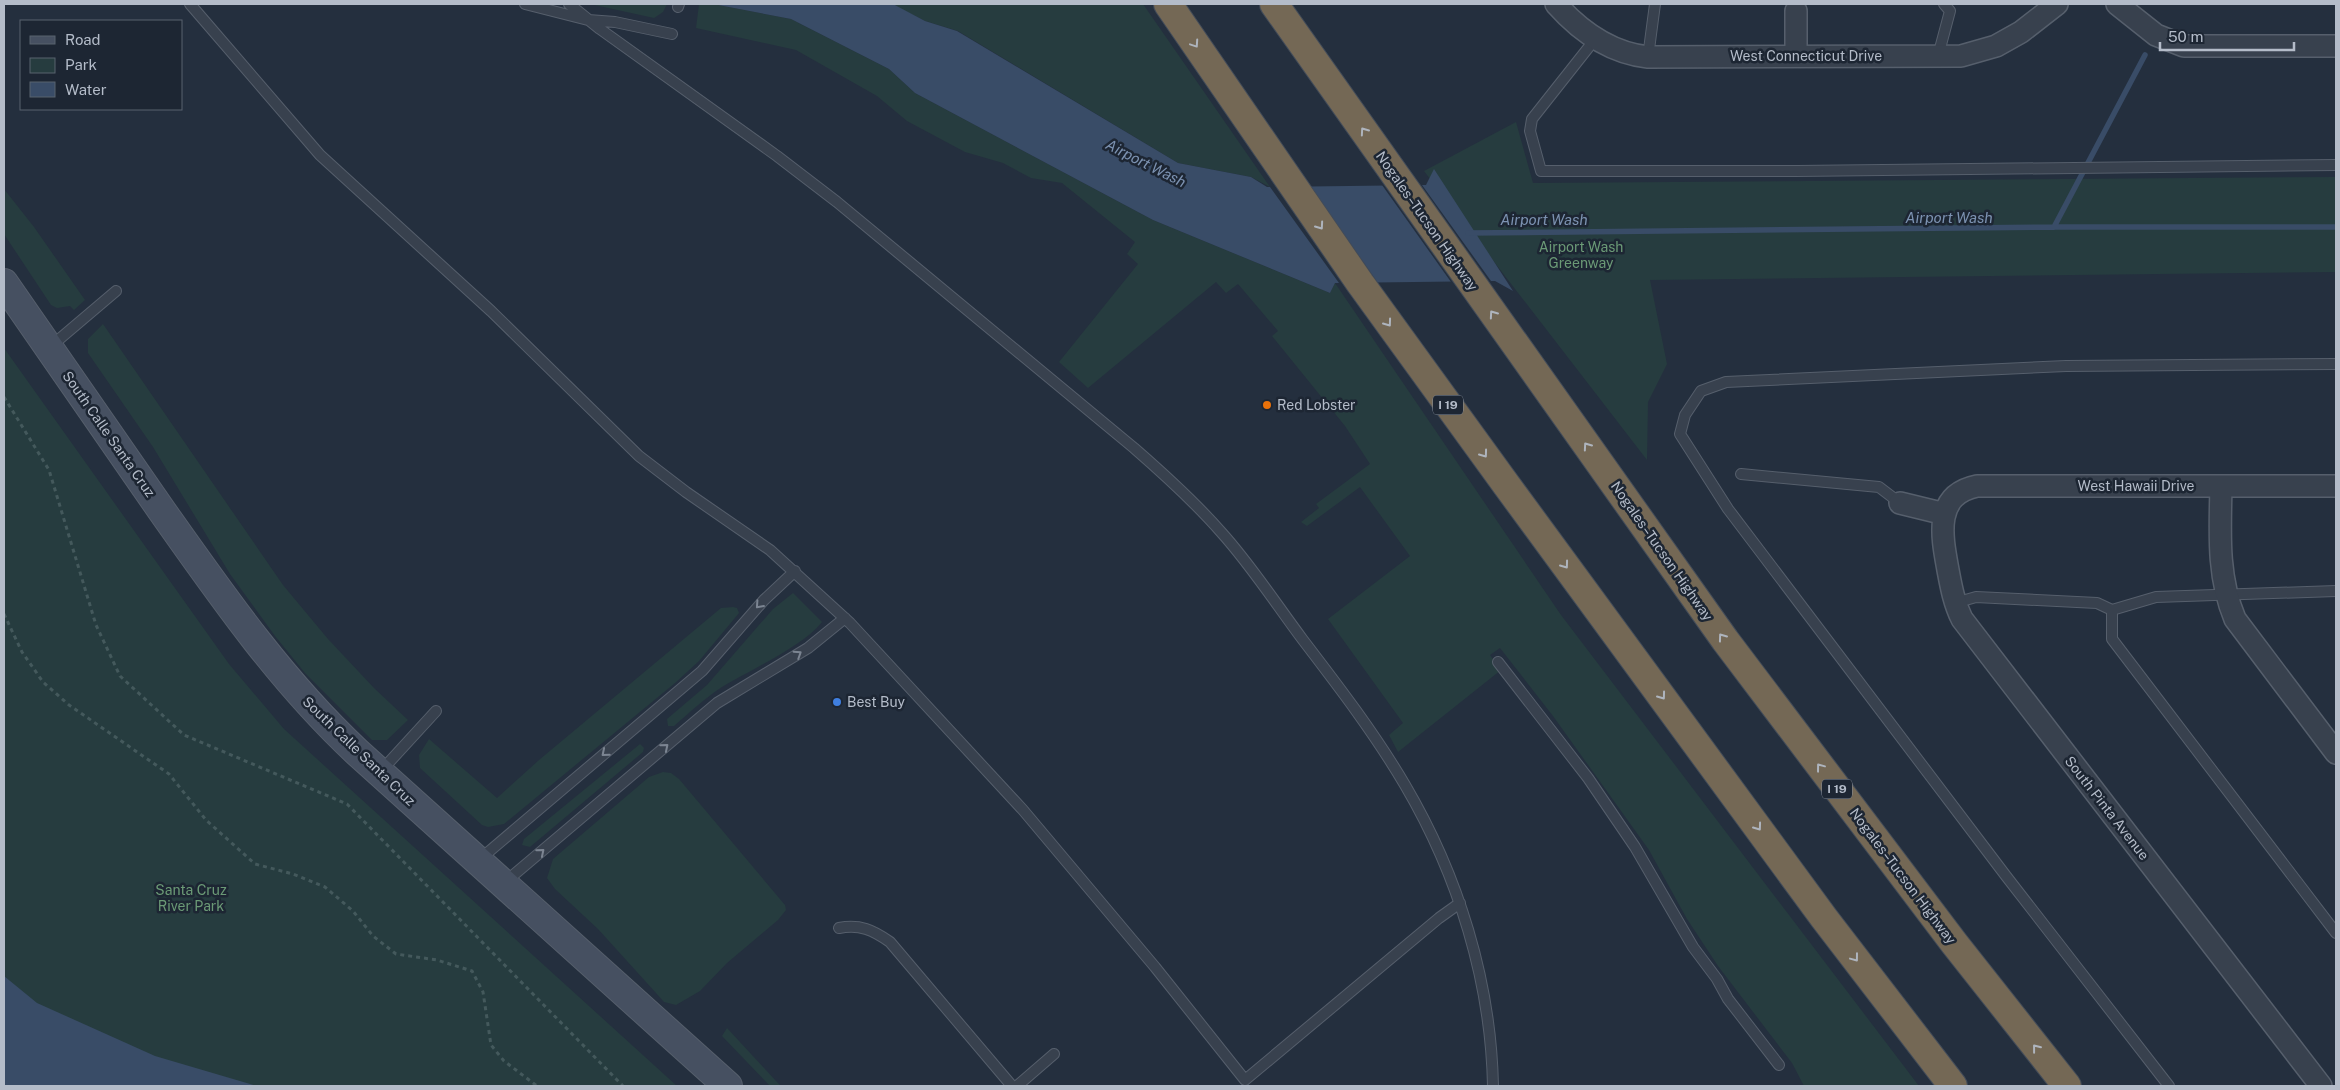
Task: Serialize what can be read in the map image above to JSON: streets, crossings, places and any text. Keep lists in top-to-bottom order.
{
  "streets": {
    "highway": ["Nogales–Tucson Highway", "I 19"],
    "street": [
      "West Connecticut Drive",
      "South Calle Santa Cruz",
      "West Hawaii Drive",
      "South Pinta Avenue"
    ]
  },
  "crossings": [
    ["West Hawaii Drive", "South Pinta Avenue"]
  ],
  "water": ["Airport Wash"],
  "parks": ["Airport Wash Greenway", "Santa Cruz River Park"],
  "places": ["Red Lobster", "Best Buy"],
  "legend": ["Road", "Park", "Water"],
  "scale_bar": "50 m"
}
